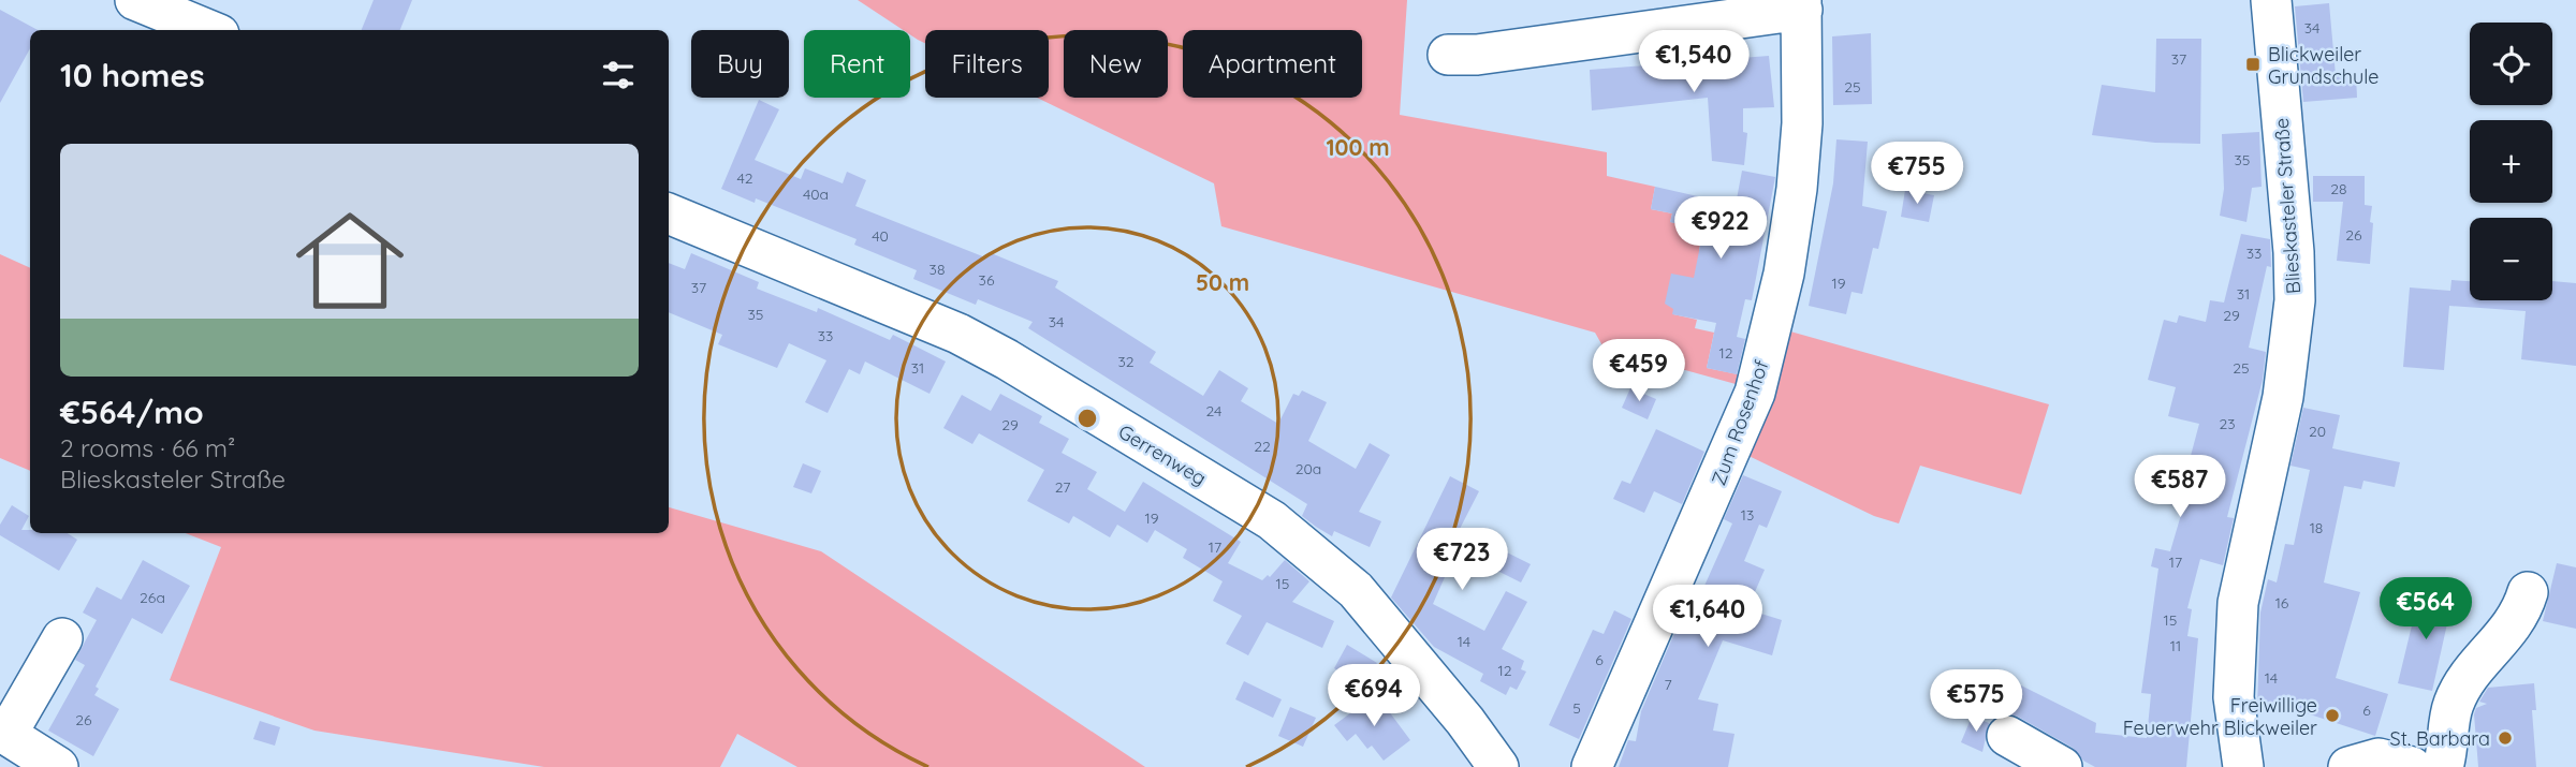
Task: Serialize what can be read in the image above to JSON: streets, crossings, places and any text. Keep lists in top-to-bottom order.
{
  "streets": {
    "street": ["Blieskasteler Straße", "Zum Rosenhof", "Gerrenweg"]
  },
  "places": {
    "transit": ["Blickweiler Grundschule"],
    "other": ["Freiwillige Feuerwehr Blickweiler", "St. Barbara"]
  },
  "house_numbers": [
    "34",
    "37",
    "25",
    "35",
    "42",
    "28",
    "40a",
    "26",
    "40",
    "33",
    "38",
    "36",
    "19",
    "37",
    "31",
    "35",
    "29",
    "34",
    "33",
    "12",
    "32",
    "31",
    "25",
    "24",
    "23",
    "29",
    "20",
    "22",
    "20a",
    "27",
    "13",
    "19",
    "18",
    "17",
    "17",
    "15",
    "26a",
    "16",
    "15",
    "14",
    "11",
    "6",
    "12",
    "14",
    "7",
    "5",
    "6",
    "26"
  ],
  "page": {
    "map_buttons": ["+", "−"],
    "price": [
      "€1,540",
      "€755",
      "€922",
      "€459",
      "€587",
      "€723",
      "€564",
      "€1,640",
      "€694",
      "€575"
    ],
    "chip": [
      "Buy",
      "Rent",
      "Filters",
      "New",
      "Apartment"
    ],
    "heading": "10 homes",
    "list": [
      {
        "name": "€564/mo",
        "note": "2 rooms · 66 m² · Blieskasteler Straße"
      }
    ]
  },
  "rings": ["100 m", "50 m"]
}
